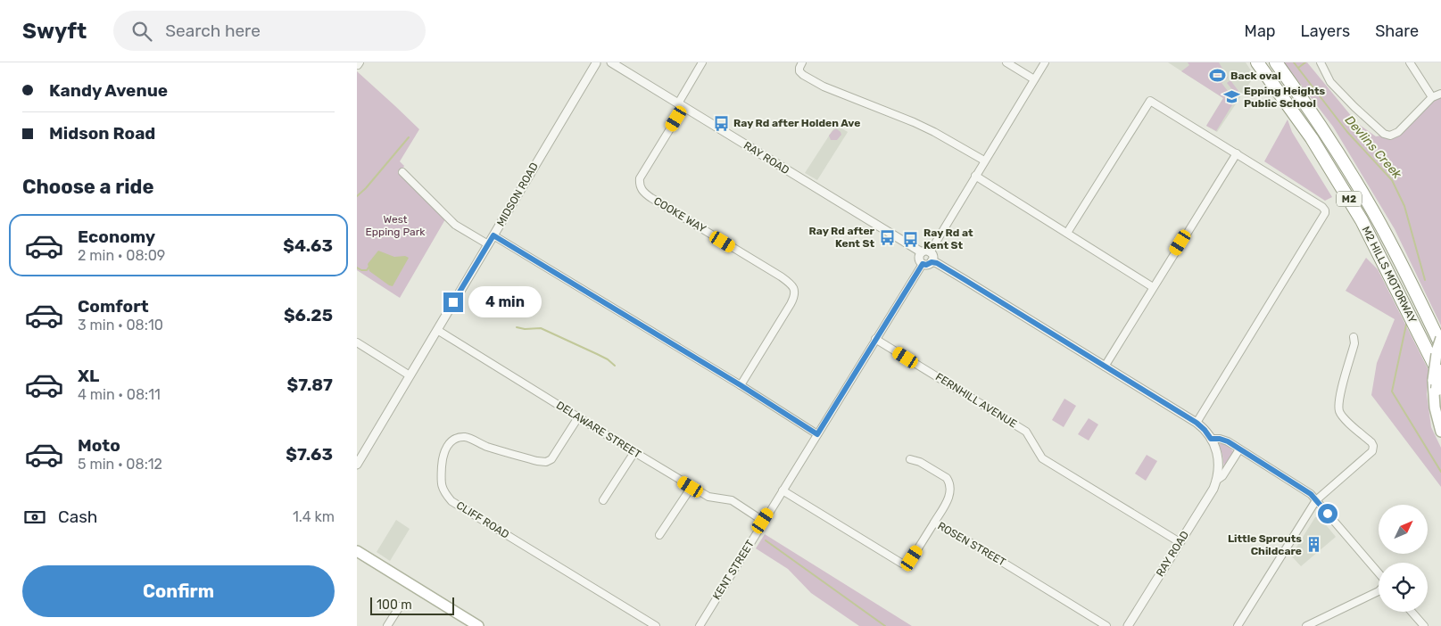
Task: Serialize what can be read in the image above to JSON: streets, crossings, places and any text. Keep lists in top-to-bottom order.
{
  "streets": {
    "highway": ["M2", "M2 HILLS MOTORWAY"],
    "street": [
      "RAY ROAD",
      "MIDSON ROAD",
      "COOKE WAY",
      "FERNHILL AVENUE",
      "DELAWARE STREET",
      "CLIFF ROAD",
      "ROSEN STREET",
      "KENT STREET"
    ]
  },
  "crossings": [
    ["RAY ROAD", "COOKE WAY"],
    ["RAY ROAD", "FERNHILL AVENUE"],
    ["RAY ROAD", "KENT STREET"],
    ["MIDSON ROAD", "DELAWARE STREET"],
    ["FERNHILL AVENUE", "KENT STREET"],
    ["DELAWARE STREET", "CLIFF ROAD"],
    ["DELAWARE STREET", "KENT STREET"],
    ["ROSEN STREET", "KENT STREET"]
  ],
  "water": ["Devlins Creek"],
  "parks": ["West Epping Park"],
  "places": {
    "sports": ["Back oval"],
    "school or university": ["Epping Heights Public School"],
    "bus stop": ["Ray Rd after Holden Ave", "Ray Rd after Kent St", "Ray Rd at Kent St"],
    "building": ["Little Sprouts Childcare"]
  },
  "scale_bar": "100 m",
  "north": "top right",
  "page": {
    "header": "Swyft",
    "search": "Search here",
    "nav": ["Map", "Layers", "Share"],
    "banner": ["Kandy Avenue", "Midson Road"],
    "heading": "Choose a ride",
    "list": [
      {
        "name": "Economy",
        "note": "2 min · 08:09",
        "value": "$4.63"
      },
      {
        "name": "Comfort",
        "note": "3 min · 08:10",
        "value": "$6.25"
      },
      {
        "name": "XL",
        "note": "4 min · 08:11",
        "value": "$7.87"
      },
      {
        "name": "Moto",
        "note": "5 min · 08:12",
        "value": "$7.63"
      }
    ],
    "bubble": "4 min",
    "pay": ["Cash", "1.4 km"],
    "buttons": "Confirm",
    "scale": "100 m"
  }
}
